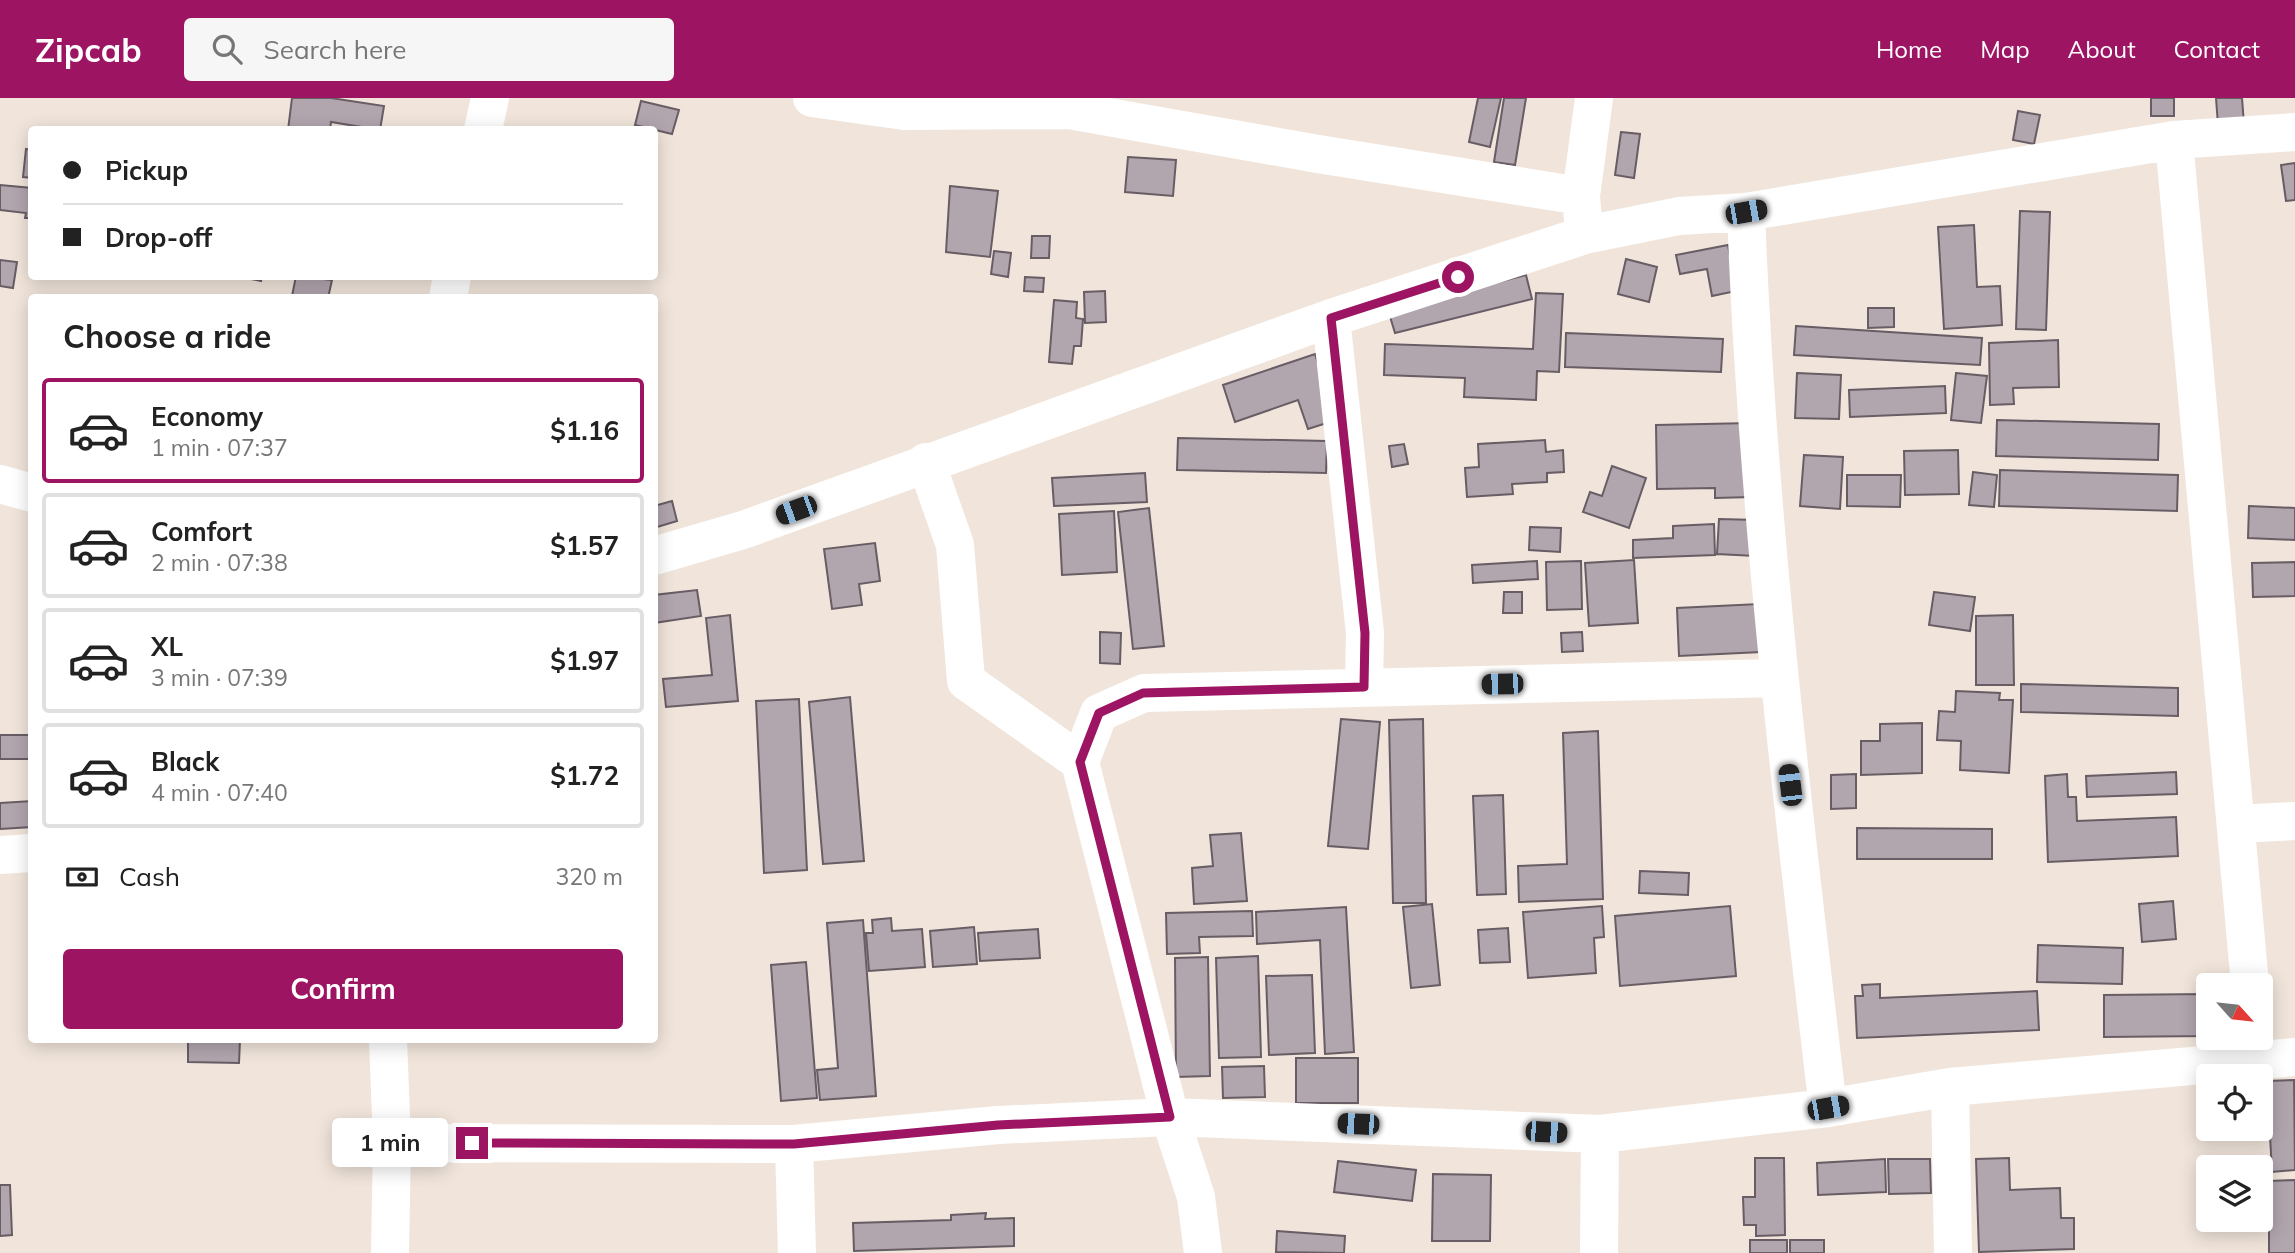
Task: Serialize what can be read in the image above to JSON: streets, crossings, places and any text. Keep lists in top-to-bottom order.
{
  "north": "bottom right",
  "page": {
    "header": "Zipcab",
    "search": "Search here",
    "nav": [
      "Home",
      "Map",
      "About",
      "Contact"
    ],
    "banner": ["Pickup", "Drop-off"],
    "heading": "Choose a ride",
    "list": [
      {
        "name": "Economy",
        "note": "1 min · 07:37",
        "value": "$1.16"
      },
      {
        "name": "Comfort",
        "note": "2 min · 07:38",
        "value": "$1.57"
      },
      {
        "name": "XL",
        "note": "3 min · 07:39",
        "value": "$1.97"
      },
      {
        "name": "Black",
        "note": "4 min · 07:40",
        "value": "$1.72"
      }
    ],
    "pay": ["Cash", "320 m"],
    "buttons": "Confirm",
    "bubble": "1 min"
  }
}
